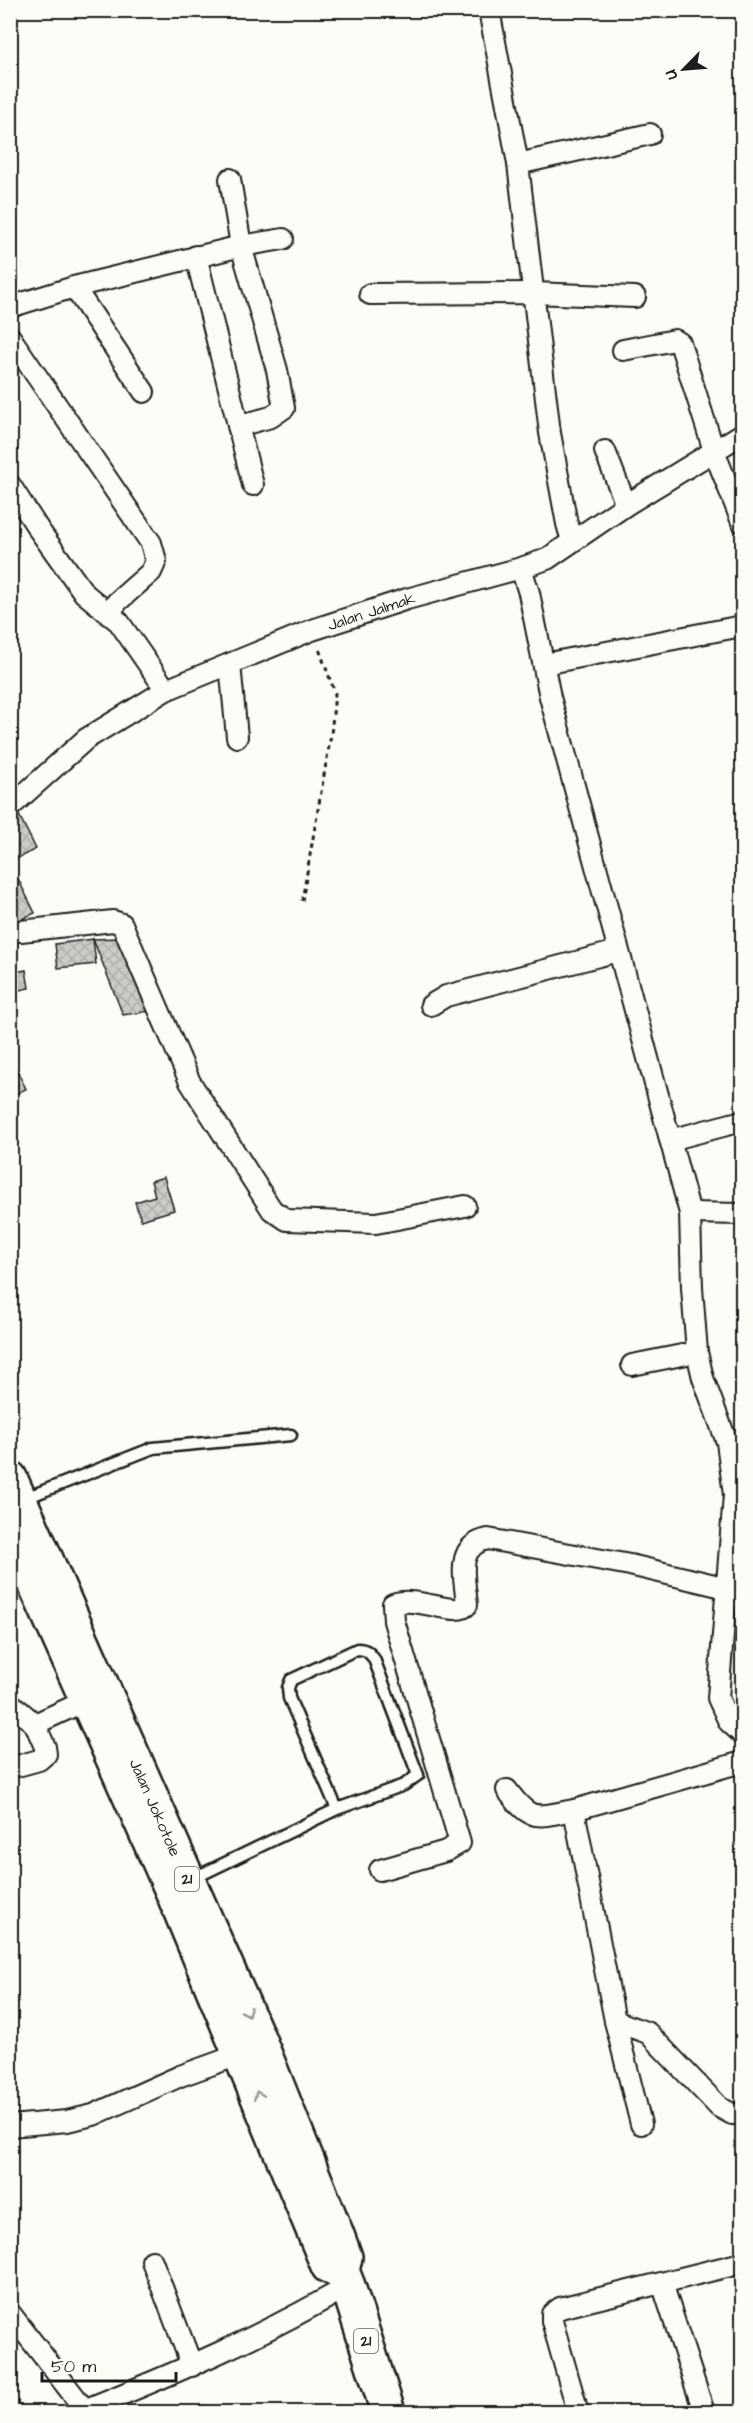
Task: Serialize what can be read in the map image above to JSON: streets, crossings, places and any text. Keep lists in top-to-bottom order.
{
  "streets": {
    "highway": ["Jalan Jokotole", "21"],
    "street": ["Jalan Jalmak"]
  },
  "scale_bar": "50 m",
  "north": "bottom left"
}
